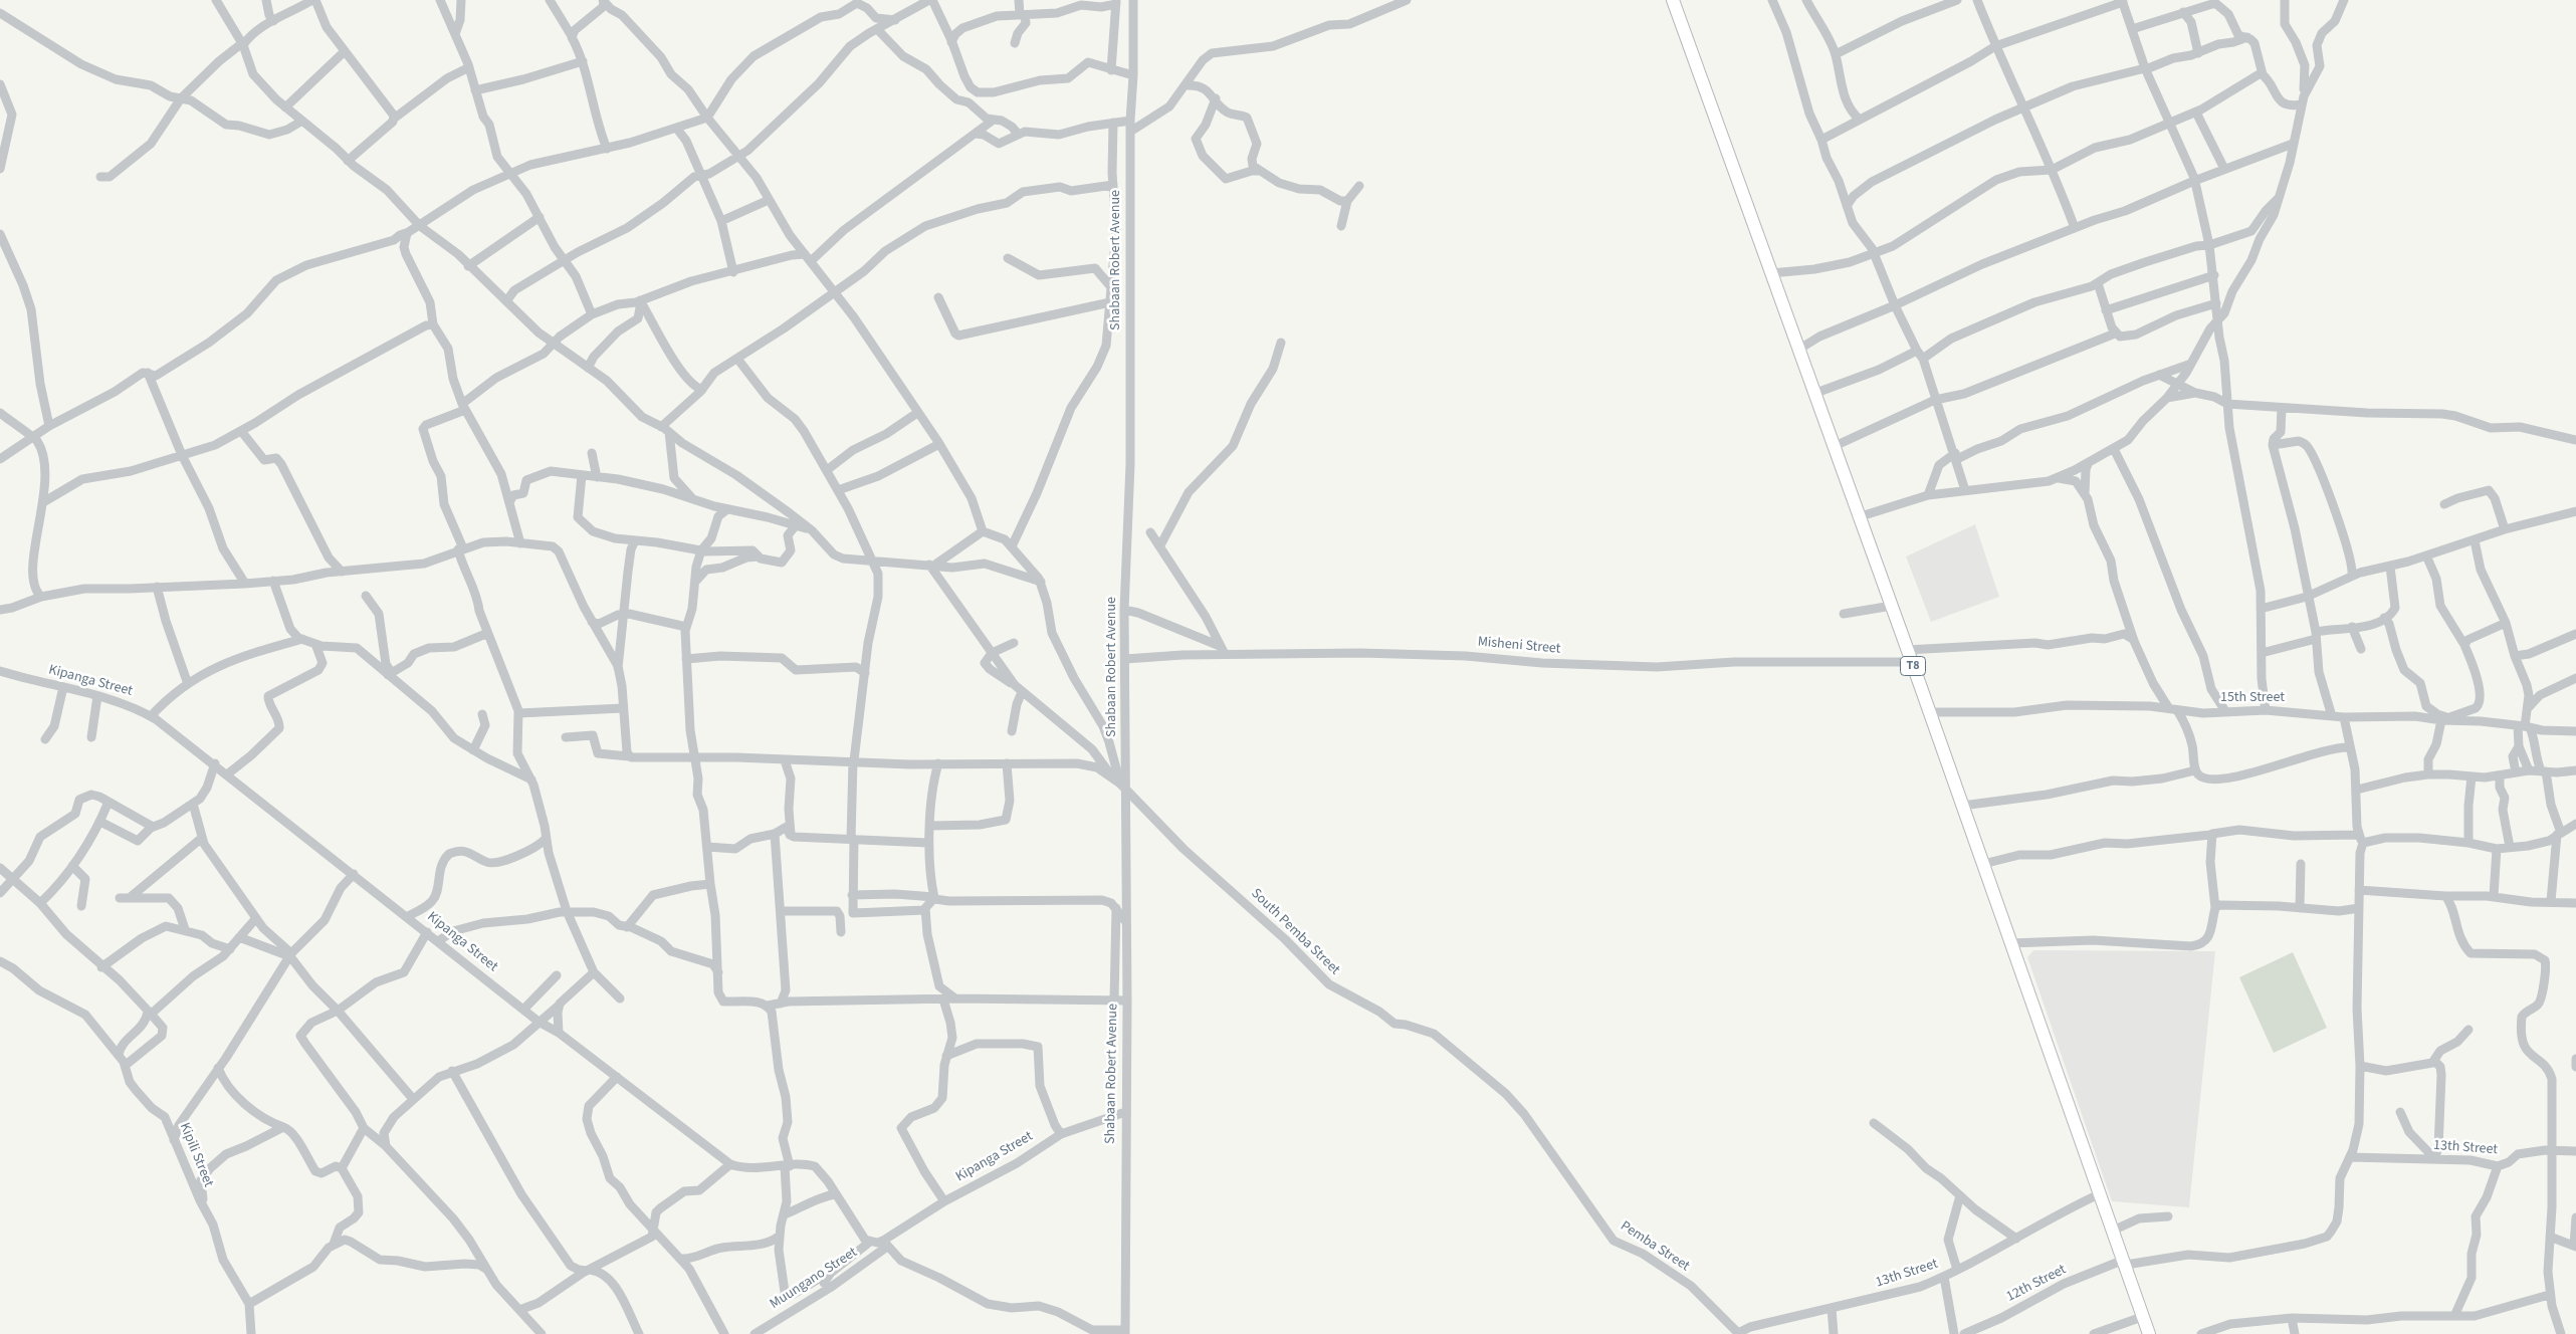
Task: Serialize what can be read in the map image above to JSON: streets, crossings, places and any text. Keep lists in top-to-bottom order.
{
  "streets": {
    "highway": ["T8"],
    "street": [
      "Shabaan Robert Avenue",
      "Misheni Street",
      "Kipanga Street",
      "15th Street",
      "South Pemba Street",
      "13th Street",
      "Kipili Street",
      "Pemba Street",
      "Muungano Street",
      "12th Street"
    ]
  },
  "crossings": [
    ["Shabaan Robert Avenue", "Misheni Street"],
    ["Shabaan Robert Avenue", "Kipanga Street"],
    ["Shabaan Robert Avenue", "South Pemba Street"],
    ["Misheni Street", "T8"],
    ["T8", "15th Street"],
    ["T8", "13th Street"],
    ["T8", "12th Street"],
    ["Kipanga Street", "Muungano Street"],
    ["15th Street", "12th Street"],
    ["South Pemba Street", "Pemba Street"],
    ["13th Street", "Pemba Street"],
    ["13th Street", "12th Street"]
  ]
}
